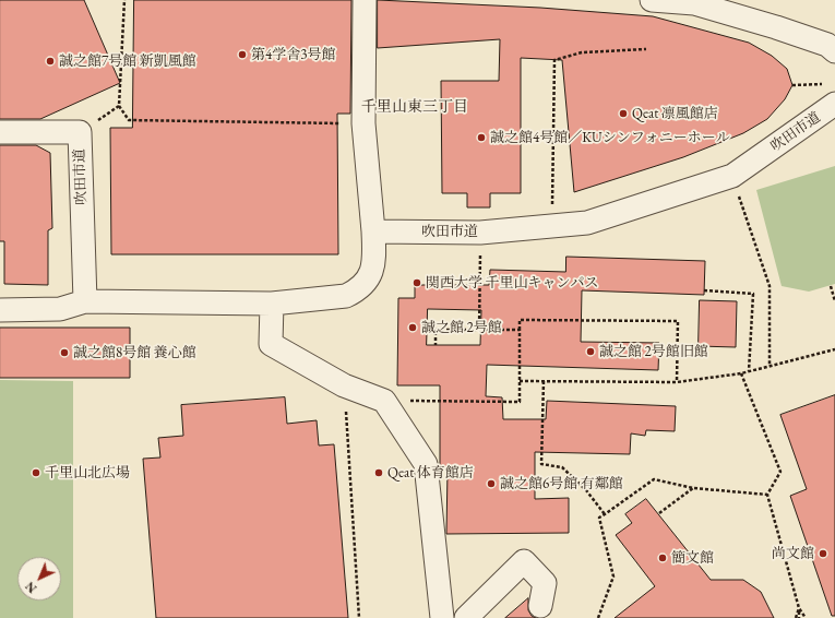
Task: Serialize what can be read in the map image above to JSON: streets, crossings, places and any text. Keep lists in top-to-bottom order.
{
  "streets": {
    "lane": ["吹田市道"]
  },
  "districts": ["千里山東三丁目"],
  "places": [
    "第4学舎3号館",
    "誠之館7号館 新凱風館",
    "Qeat 凛風館店",
    "誠之館4号館／KUシンフォニーホール",
    "関西大学 千里山キャンパス",
    "誠之館 2号館",
    "誠之館 2号館旧館",
    "誠之館8号館 養心館",
    "千里山北広場",
    "Qeat 体育館店",
    "誠之館6号館 有鄰館",
    "尚文館",
    "簡文館"
  ],
  "north": "bottom left"
}
